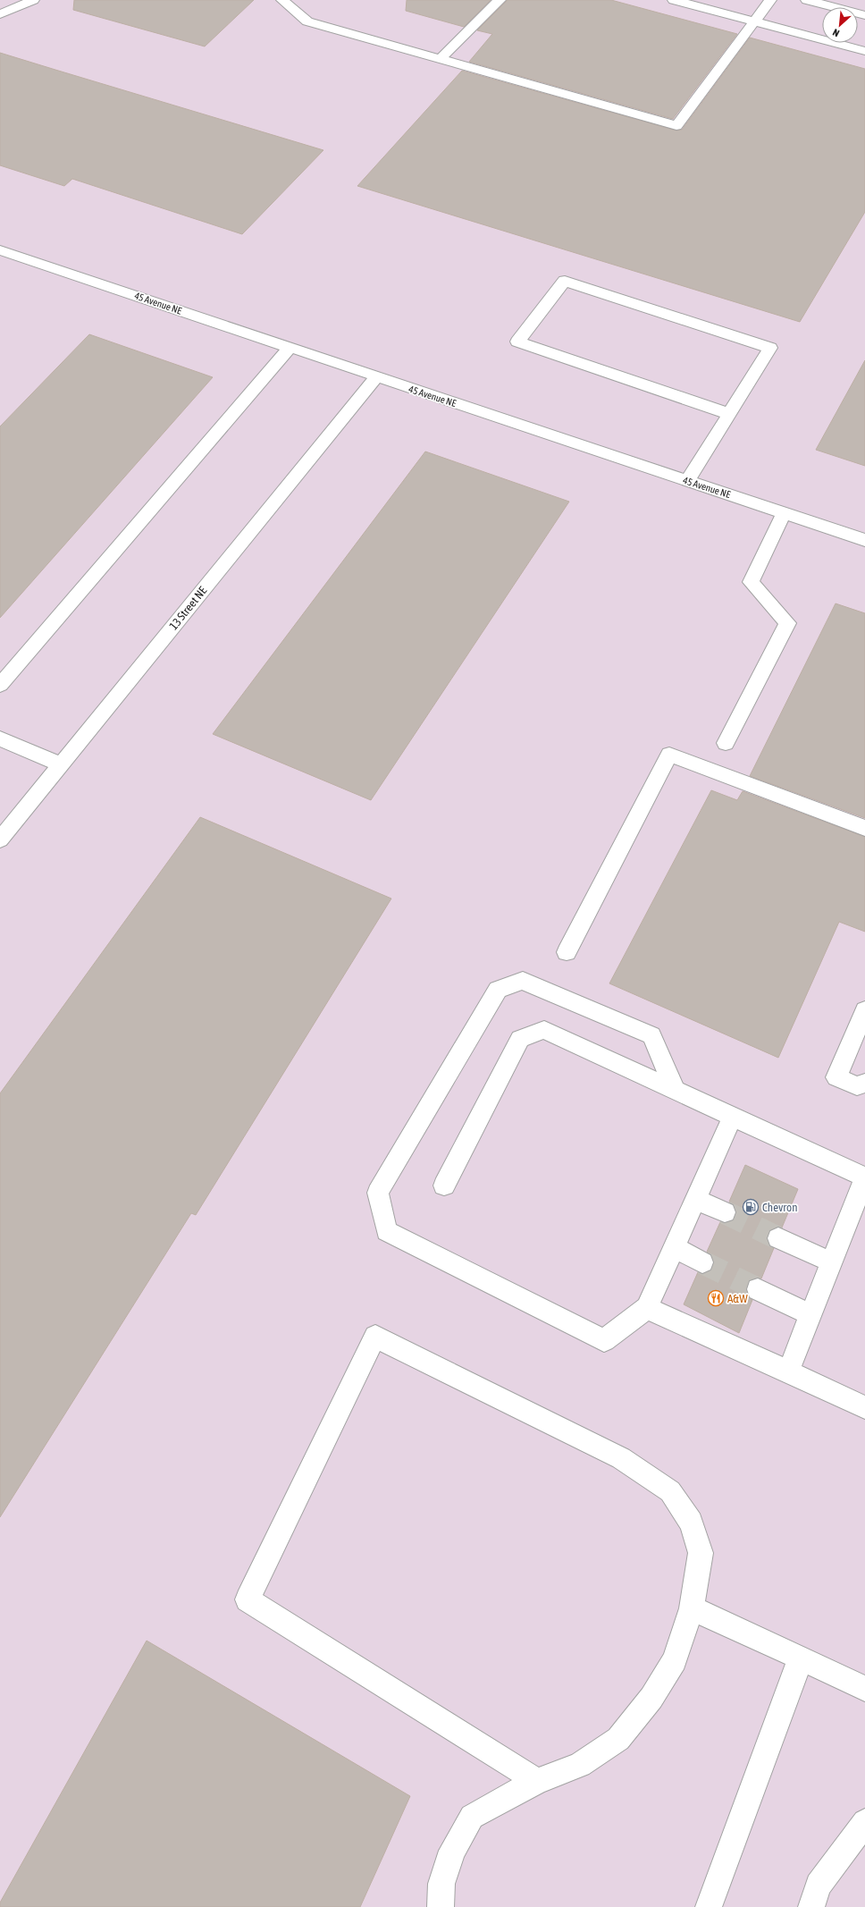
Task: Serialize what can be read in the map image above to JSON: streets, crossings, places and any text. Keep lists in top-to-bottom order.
{
  "streets": {
    "street": ["45 Avenue NE", "13 Street NE"]
  },
  "crossings": [
    ["45 Avenue NE", "13 Street NE"]
  ],
  "places": {
    "fuel station": ["Chevron"],
    "restaurant": ["A&W"]
  },
  "north": "bottom left"
}
